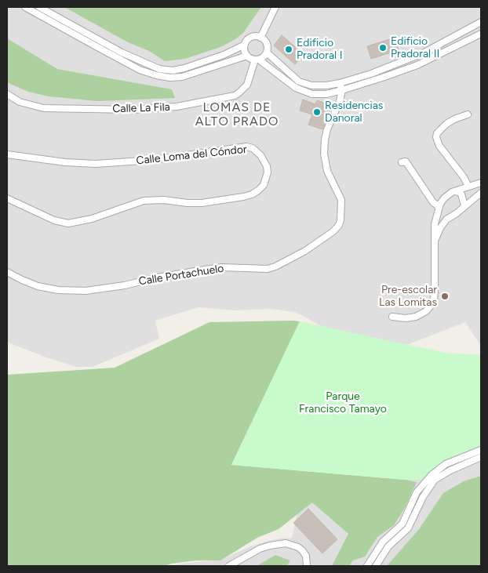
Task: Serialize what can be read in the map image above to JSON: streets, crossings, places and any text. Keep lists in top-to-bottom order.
{
  "streets": {
    "street": ["Calle La Fila", "Calle Loma del Cóndor", "Calle Portachuelo"]
  },
  "districts": ["LOMAS DE ALTO PRADO"],
  "parks": ["Parque Francisco Tamayo"],
  "places": [
    "Edificio Pradoral II",
    "Edificio Pradoral I",
    "Residencias Danoral",
    "Pre-escolar Las Lomitas"
  ]
}
